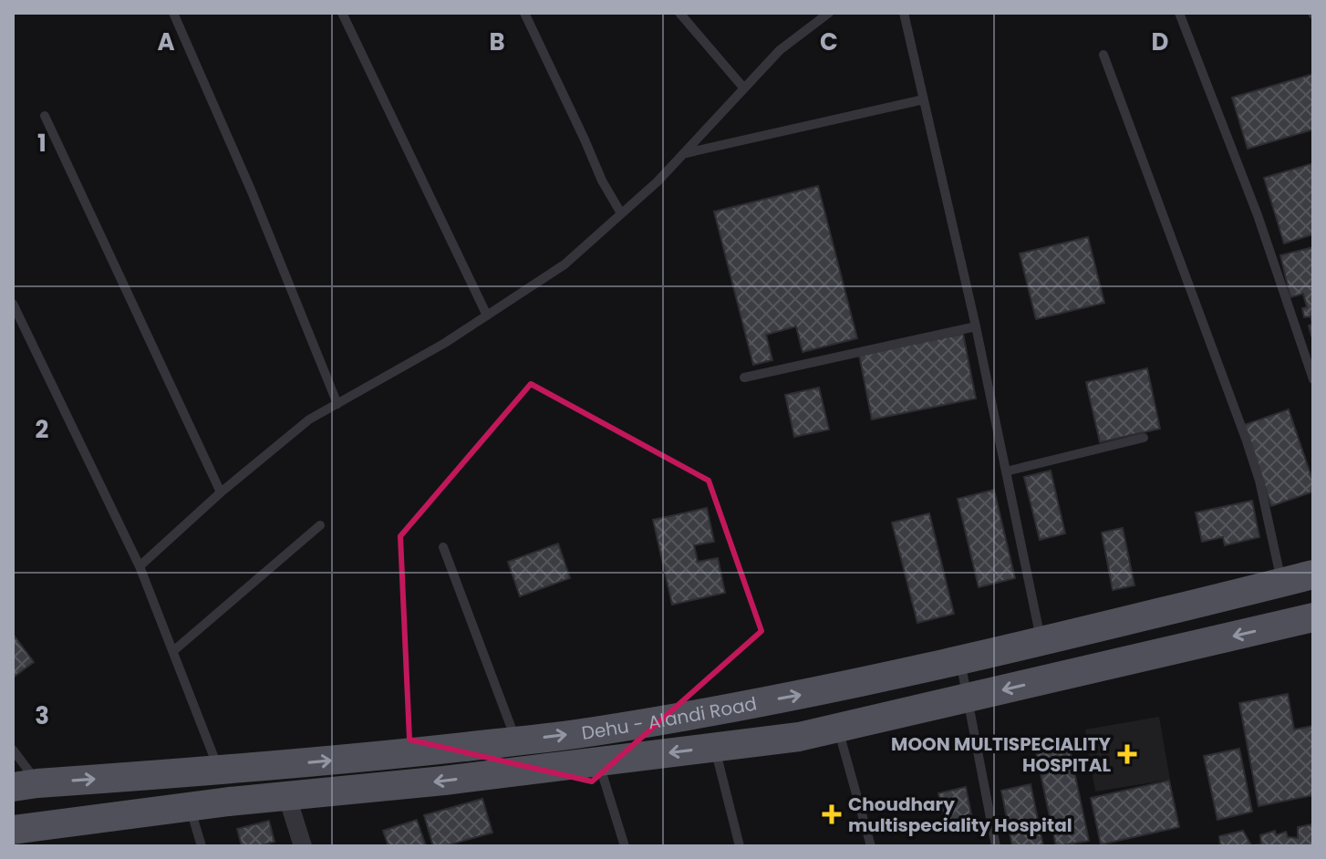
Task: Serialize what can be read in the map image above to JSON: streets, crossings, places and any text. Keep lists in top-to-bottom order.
{
  "streets": {
    "main road": ["Dehu - Alandi Road"]
  },
  "places": {
    "health": ["MOON MULTISPECIALITY HOSPITAL", "Choudhary multispeciality Hospital"]
  },
  "grid": {
    "columns": [
      "A",
      "B",
      "C",
      "D"
    ],
    "rows": ["1", "2", "3"]
  }
}
